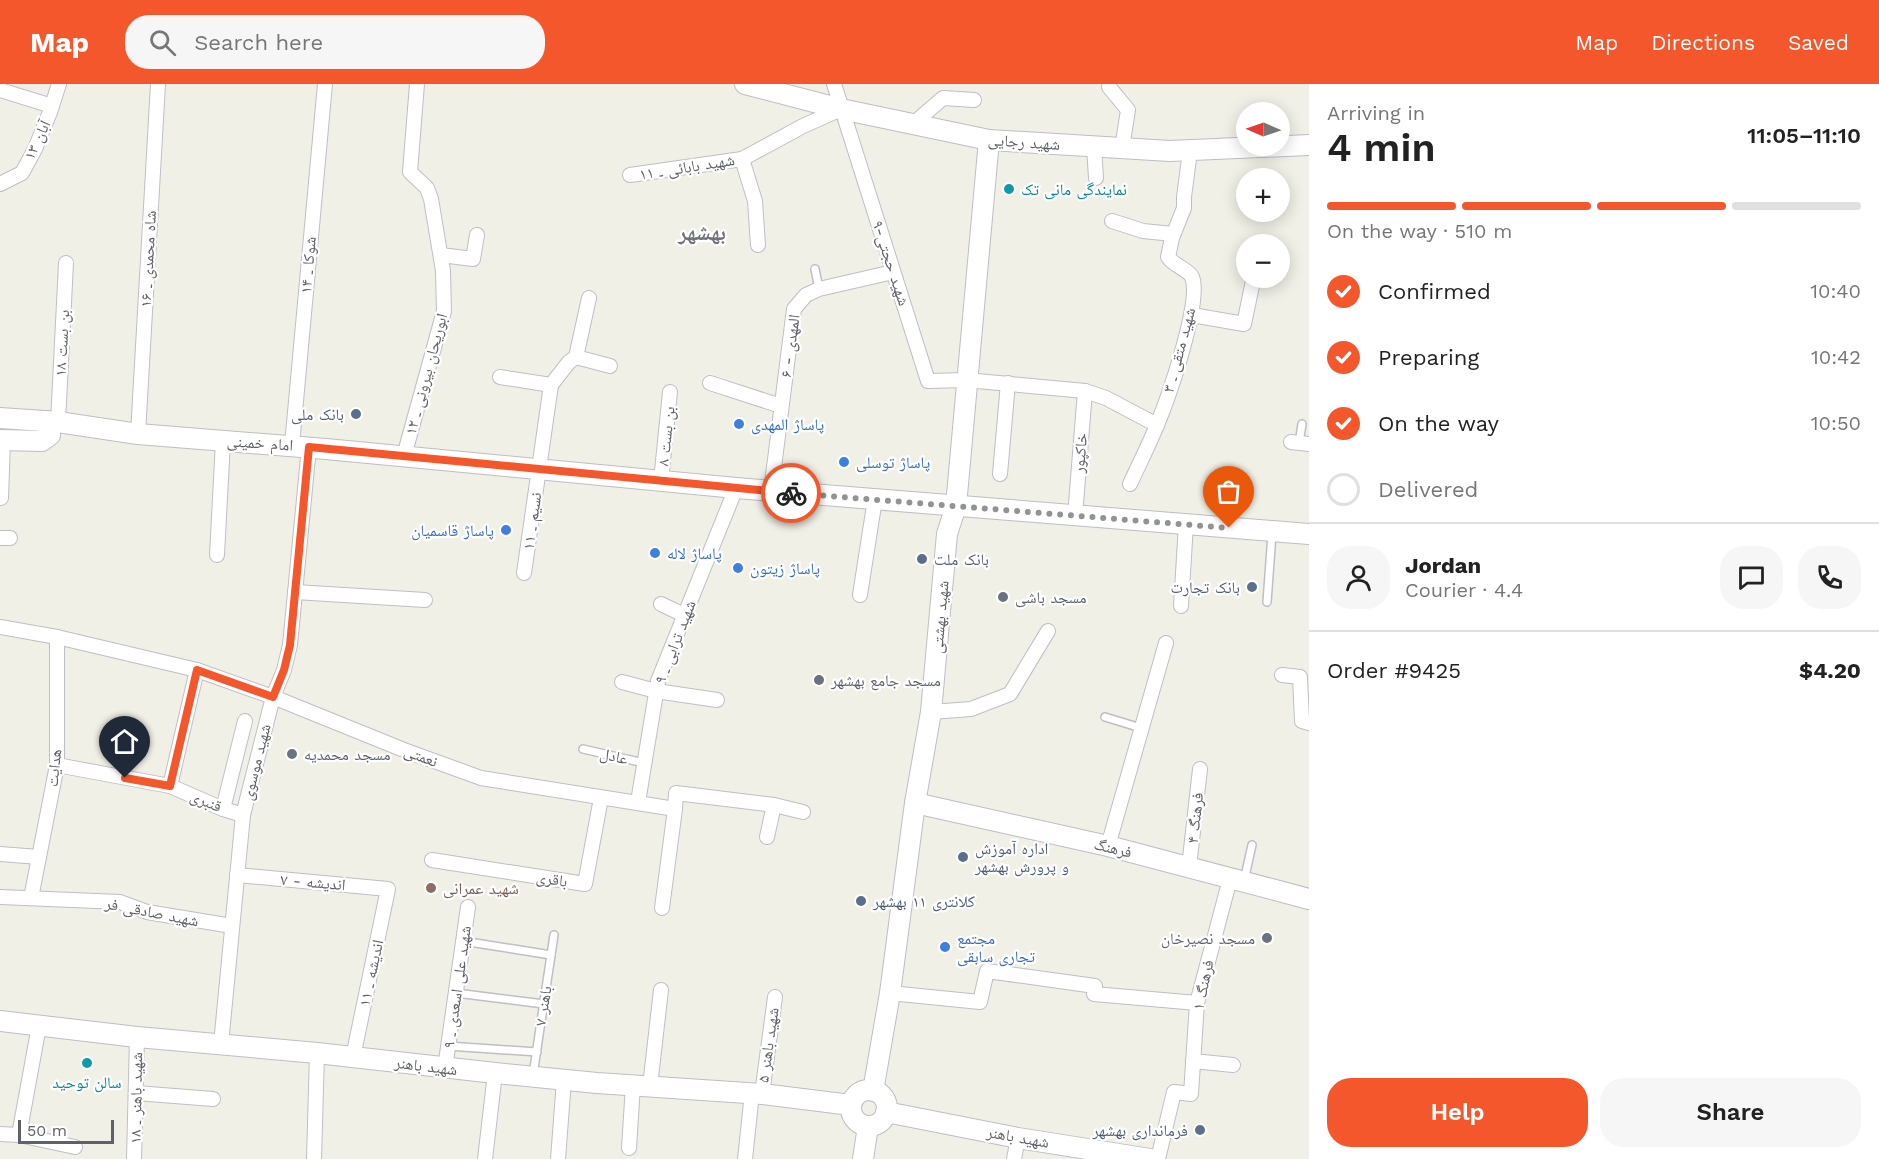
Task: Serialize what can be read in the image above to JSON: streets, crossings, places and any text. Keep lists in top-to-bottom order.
{
  "streets": {
    "main road": [
      "شهید رجایی",
      "امام خمینی",
      "شهید بهشتی",
      "فرهنگ",
      "شهید باهنر"
    ],
    "street": [
      "۱۳ آبان",
      "شهید بابائی ـ ۱۱",
      "شاه محمدی ـ ۱۶",
      "شهید حجتی-۹",
      "شوکا ـ ۱۴",
      "بن بست ۱۸",
      "المهدی - ۶",
      "شهید متقی ـ ۳",
      "ابوریحان بیرونی ـ ۱۲",
      "بن بست ۸",
      "خاکپور",
      "نسیم ـ ۱۱",
      "شهید ترابی ـ ۹",
      "نعمتی",
      "شهید موسوی",
      "هدایت",
      "قنبری",
      "فرهنگ ۴",
      "باقری",
      "اندیشه - ۷",
      "شهید صادقی فر",
      "اندیشه ـ ۱۱",
      "فرهنگ ۱",
      "شهید علی اسعدی ـ ۹",
      "شهید باهنر ۵",
      "شهید باهنر ـ ۱۸"
    ],
    "lane": ["عادل", "باهنر ۷"]
  },
  "crossings": [
    ["شهید رجایی", "شهید بابائی ـ ۱۱"],
    ["شهید رجایی", "شهید حجتی-۹"],
    ["شهید رجایی", "شهید متقی ـ ۳"],
    ["شهید رجایی", "شهید بهشتی"],
    ["شهید بابائی ـ ۱۱", "شهید حجتی-۹"],
    ["شاه محمدی ـ ۱۶", "امام خمینی"],
    ["شهید حجتی-۹", "المهدی - ۶"],
    ["شهید حجتی-۹", "شهید بهشتی"],
    ["شوکا ـ ۱۴", "امام خمینی"],
    ["شوکا ـ ۱۴", "شهید موسوی"],
    ["بن بست ۱۸", "امام خمینی"],
    ["المهدی - ۶", "امام خمینی"],
    ["ابوریحان بیرونی ـ ۱۲", "امام خمینی"],
    ["بن بست ۸", "امام خمینی"],
    ["امام خمینی", "خاکپور"],
    ["امام خمینی", "نسیم ـ ۱۱"],
    ["امام خمینی", "شهید بهشتی"],
    ["امام خمینی", "شهید ترابی ـ ۹"],
    ["امام خمینی", "شهید موسوی"],
    ["شهید بهشتی", "فرهنگ"],
    ["شهید بهشتی", "شهید باهنر"],
    ["شهید ترابی ـ ۹", "نعمتی"],
    ["شهید ترابی ـ ۹", "عادل"],
    ["نعمتی", "شهید موسوی"],
    ["نعمتی", "هدایت"],
    ["نعمتی", "قنبری"],
    ["نعمتی", "باقری"],
    ["شهید موسوی", "قنبری"],
    ["شهید موسوی", "اندیشه - ۷"],
    ["شهید موسوی", "شهید صادقی فر"],
    ["شهید موسوی", "شهید باهنر"],
    ["هدایت", "قنبری"],
    ["هدایت", "شهید صادقی فر"],
    ["فرهنگ ۴", "فرهنگ"],
    ["فرهنگ", "فرهنگ ۱"],
    ["اندیشه - ۷", "اندیشه ـ ۱۱"],
    ["اندیشه ـ ۱۱", "شهید باهنر"],
    ["شهید علی اسعدی ـ ۹", "شهید باهنر"],
    ["باهنر ۷", "شهید باهنر"],
    ["شهید باهنر ۵", "شهید باهنر"],
    ["شهید باهنر", "شهید باهنر ـ ۱۸"]
  ],
  "districts": ["بهشهر"],
  "places": [
    "نمایندگی مانی تک",
    "بانک ملی",
    "پاساژ المهدی",
    "پاساژ توسلی",
    "پاساژ قاسمیان",
    "پاساژ لاله",
    "بانک ملت",
    "پاساژ زیتون",
    "بانک تجارت",
    "مسجد باشی",
    "مسجد جامع بهشهر",
    "مسجد محمدیه",
    "اداره آموزش و پرورش بهشهر",
    "شهید عمرانی",
    "کلانتری ۱۱ بهشهر",
    "مسجد نصیرخان",
    "مجتمع تجاری سابقی",
    "سالن توحید",
    "فرمانداری بهشهر"
  ],
  "scale_bar": "50 m",
  "north": "left",
  "page": {
    "header": "Map",
    "search": "Search here",
    "nav": ["Map", "Directions", "Saved"],
    "heading": ["4 min", "Arriving in", "11:05–11:10"],
    "panel": [
      "Jordan",
      "Courier · 4.4",
      "Order #9425",
      "$4.20"
    ],
    "map_buttons": ["+", "−"],
    "bar": "On the way · 510 m",
    "list": [
      ["Confirmed", "10:40"],
      ["Preparing", "10:42"],
      ["On the way", "10:50"],
      "Delivered"
    ],
    "buttons": ["Help", "Share"],
    "scale": "50 m"
  }
}
